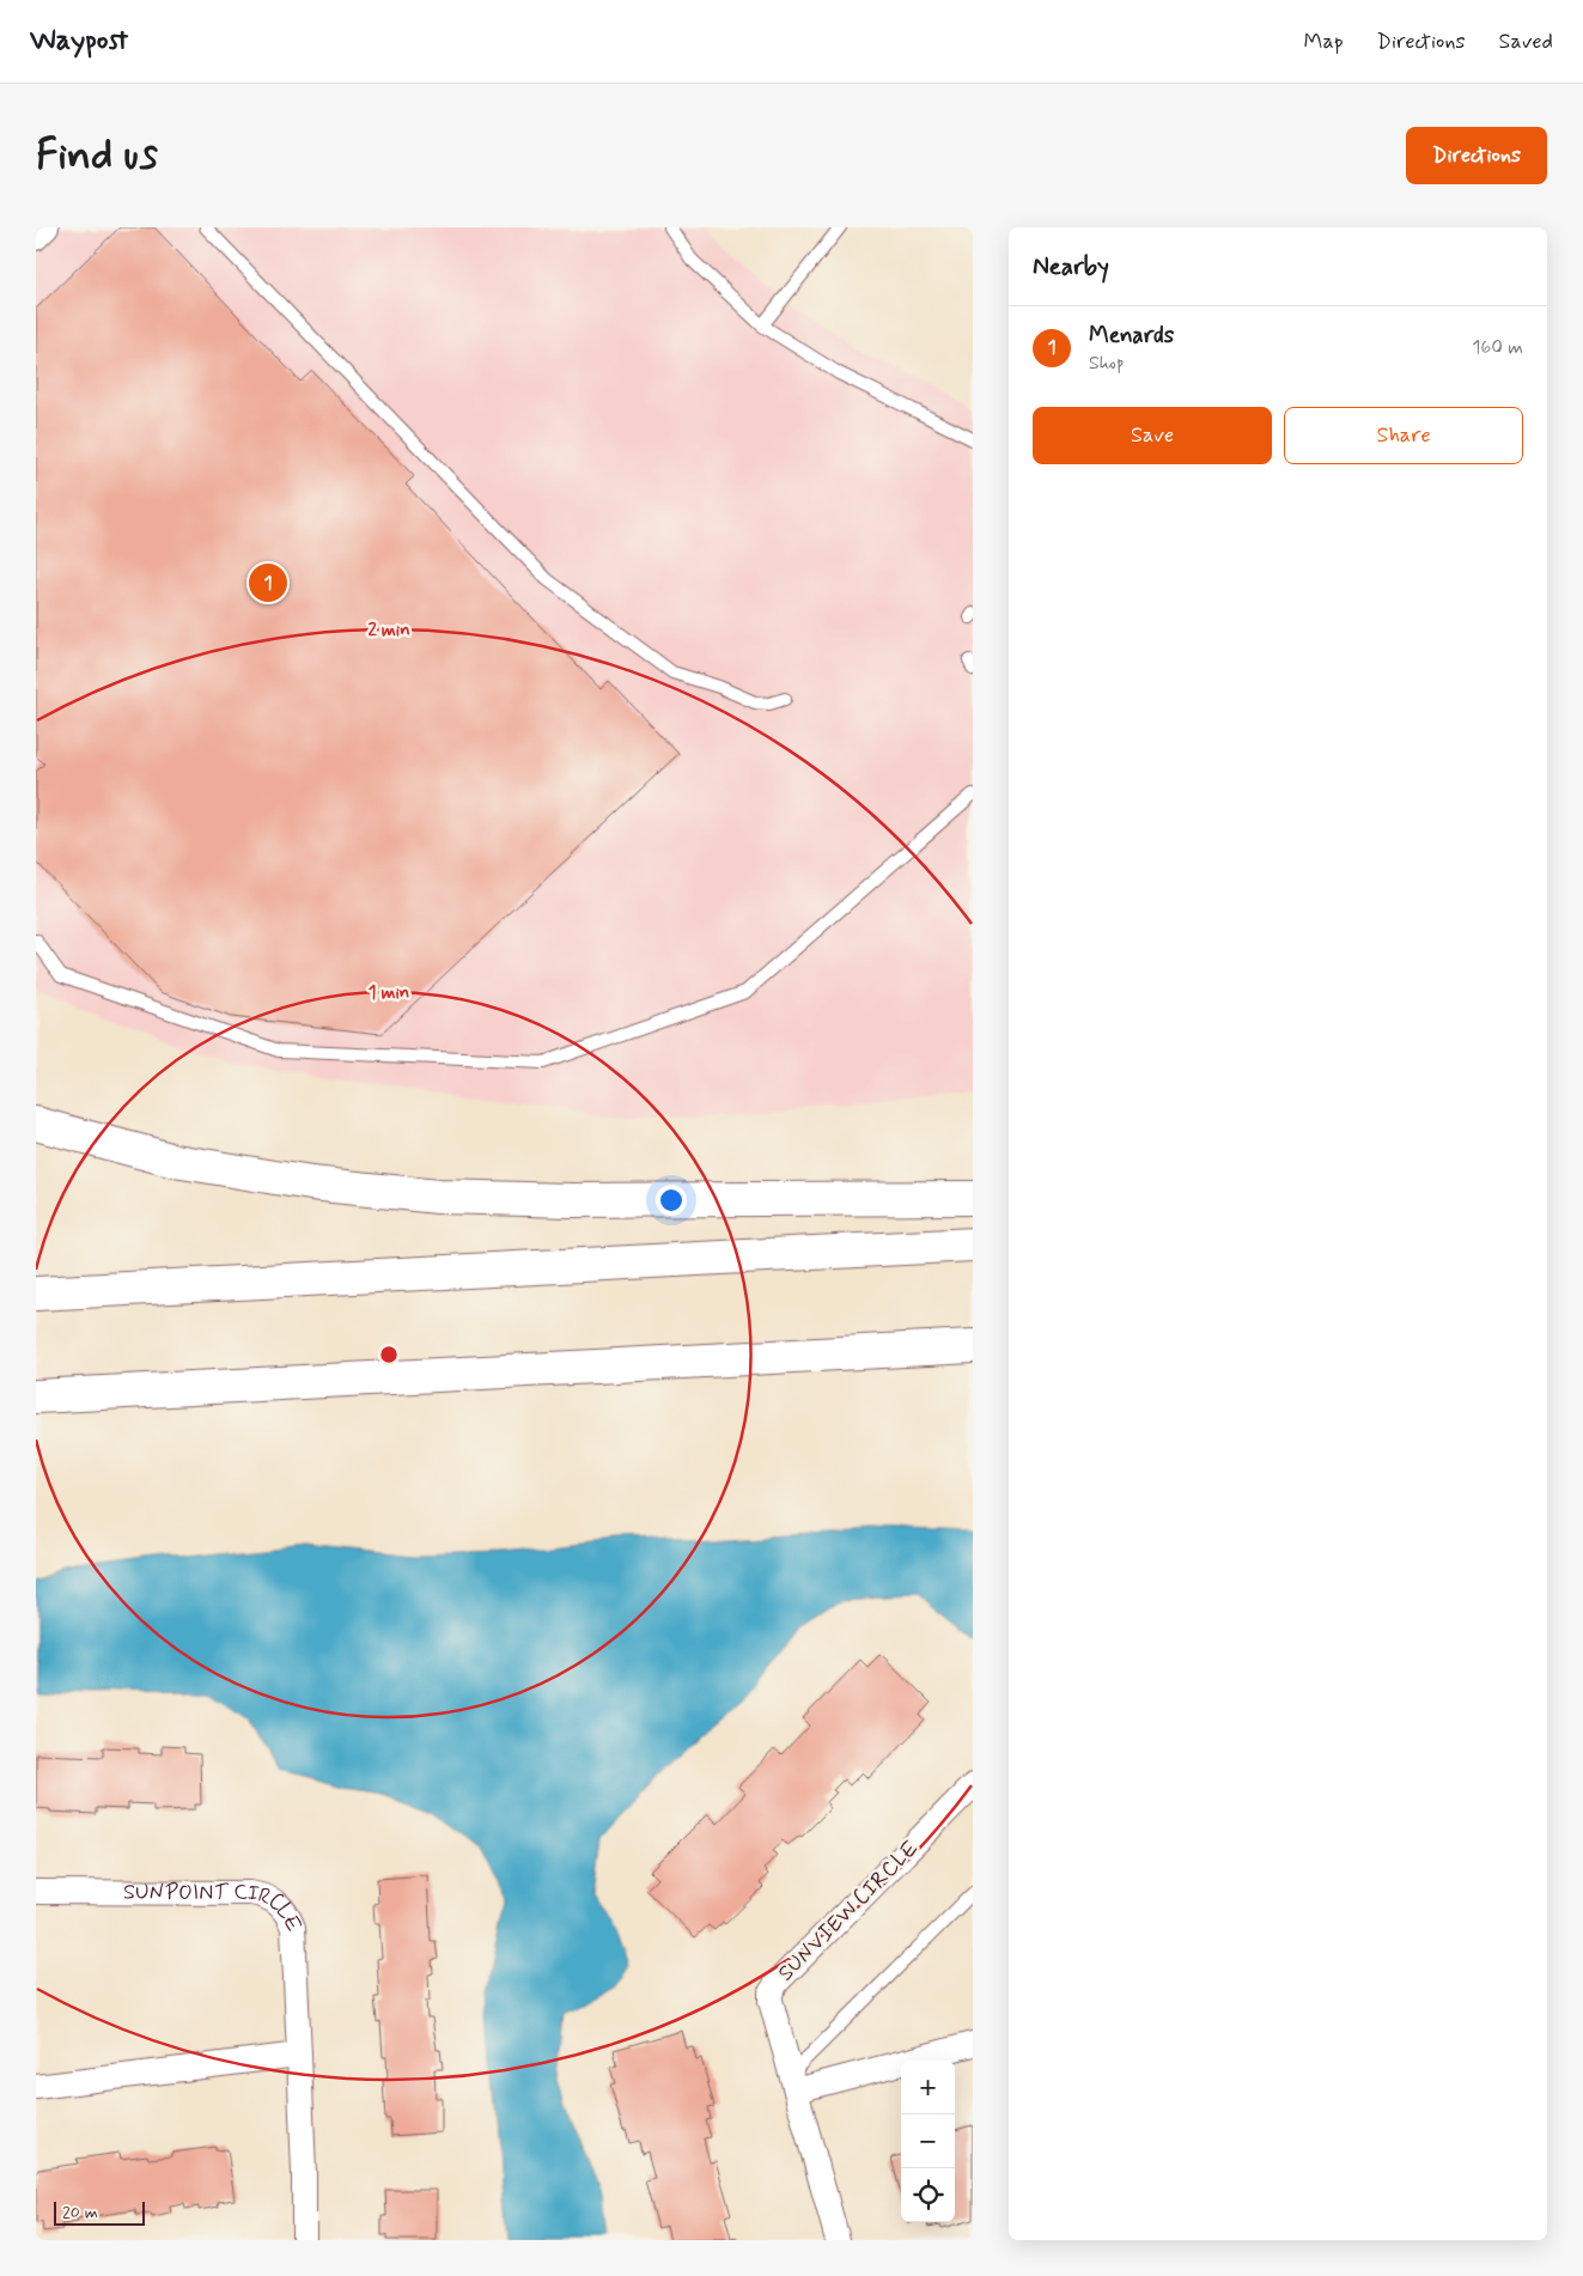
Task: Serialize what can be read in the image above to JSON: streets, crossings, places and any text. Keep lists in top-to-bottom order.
{
  "streets": {
    "street": ["SUNVIEW CIRCLE", "SUNPOINT CIRCLE"]
  },
  "scale_bar": "20 m",
  "page": {
    "header": "Waypost",
    "nav": ["Map", "Directions", "Saved"],
    "buttons": [
      "Directions",
      ["Save", "Share"]
    ],
    "title": "Find us",
    "heading": "Nearby",
    "list": [
      {
        "mark": "1",
        "name": "Menards",
        "note": "Shop",
        "value": "160 m"
      }
    ],
    "pins": "1",
    "map_buttons": ["+", "−"],
    "scale": "20 m"
  },
  "rings": ["2 min", "1 min"]
}
